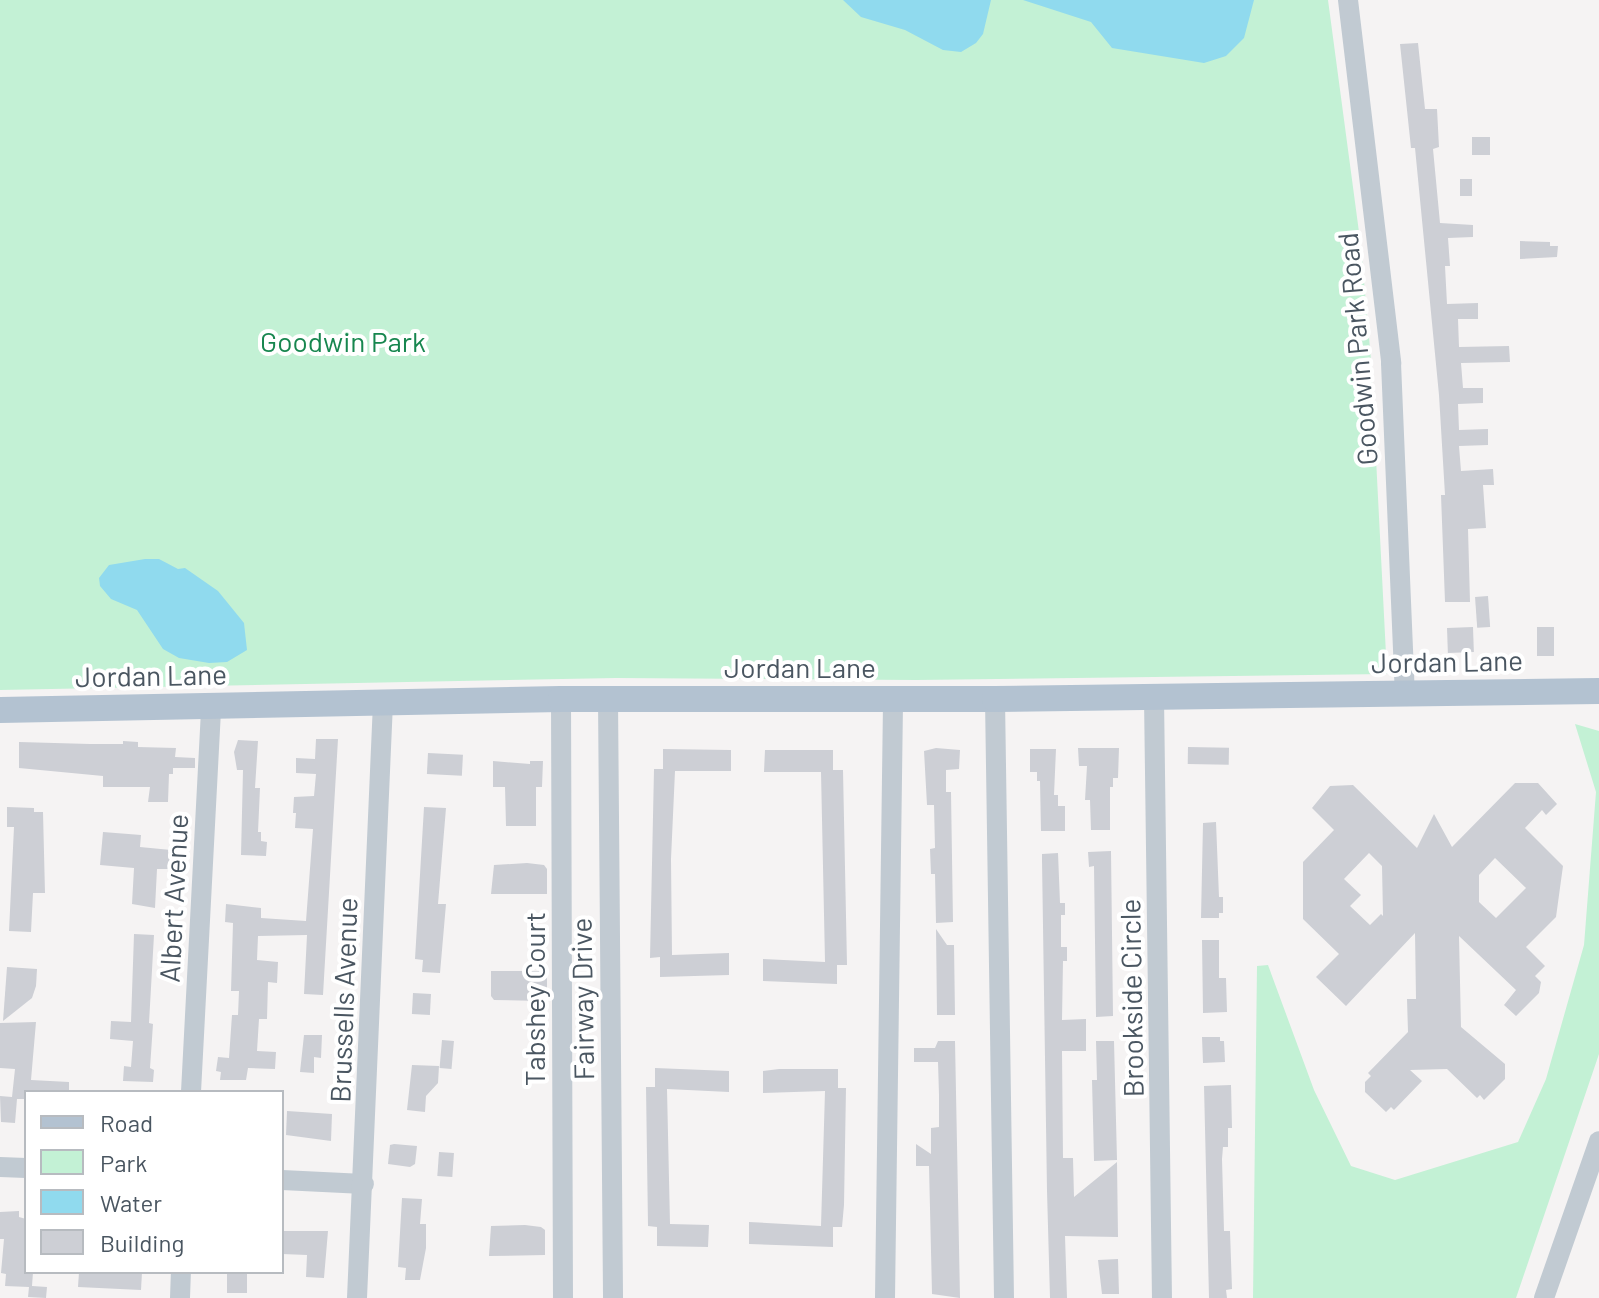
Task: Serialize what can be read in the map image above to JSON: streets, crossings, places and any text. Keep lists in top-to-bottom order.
{
  "streets": {
    "main road": ["Jordan Lane"],
    "street": [
      "Goodwin Park Road",
      "Albert Avenue",
      "Brookside Circle",
      "Tabshey Court",
      "Fairway Drive",
      "Brussells Avenue"
    ]
  },
  "crossings": [
    ["Goodwin Park Road", "Jordan Lane"],
    ["Jordan Lane", "Albert Avenue"],
    ["Jordan Lane", "Brookside Circle"],
    ["Jordan Lane", "Tabshey Court"],
    ["Jordan Lane", "Fairway Drive"],
    ["Jordan Lane", "Brussells Avenue"]
  ],
  "parks": ["Goodwin Park"],
  "legend": [
    "Road",
    "Park",
    "Water",
    "Building"
  ]
}
